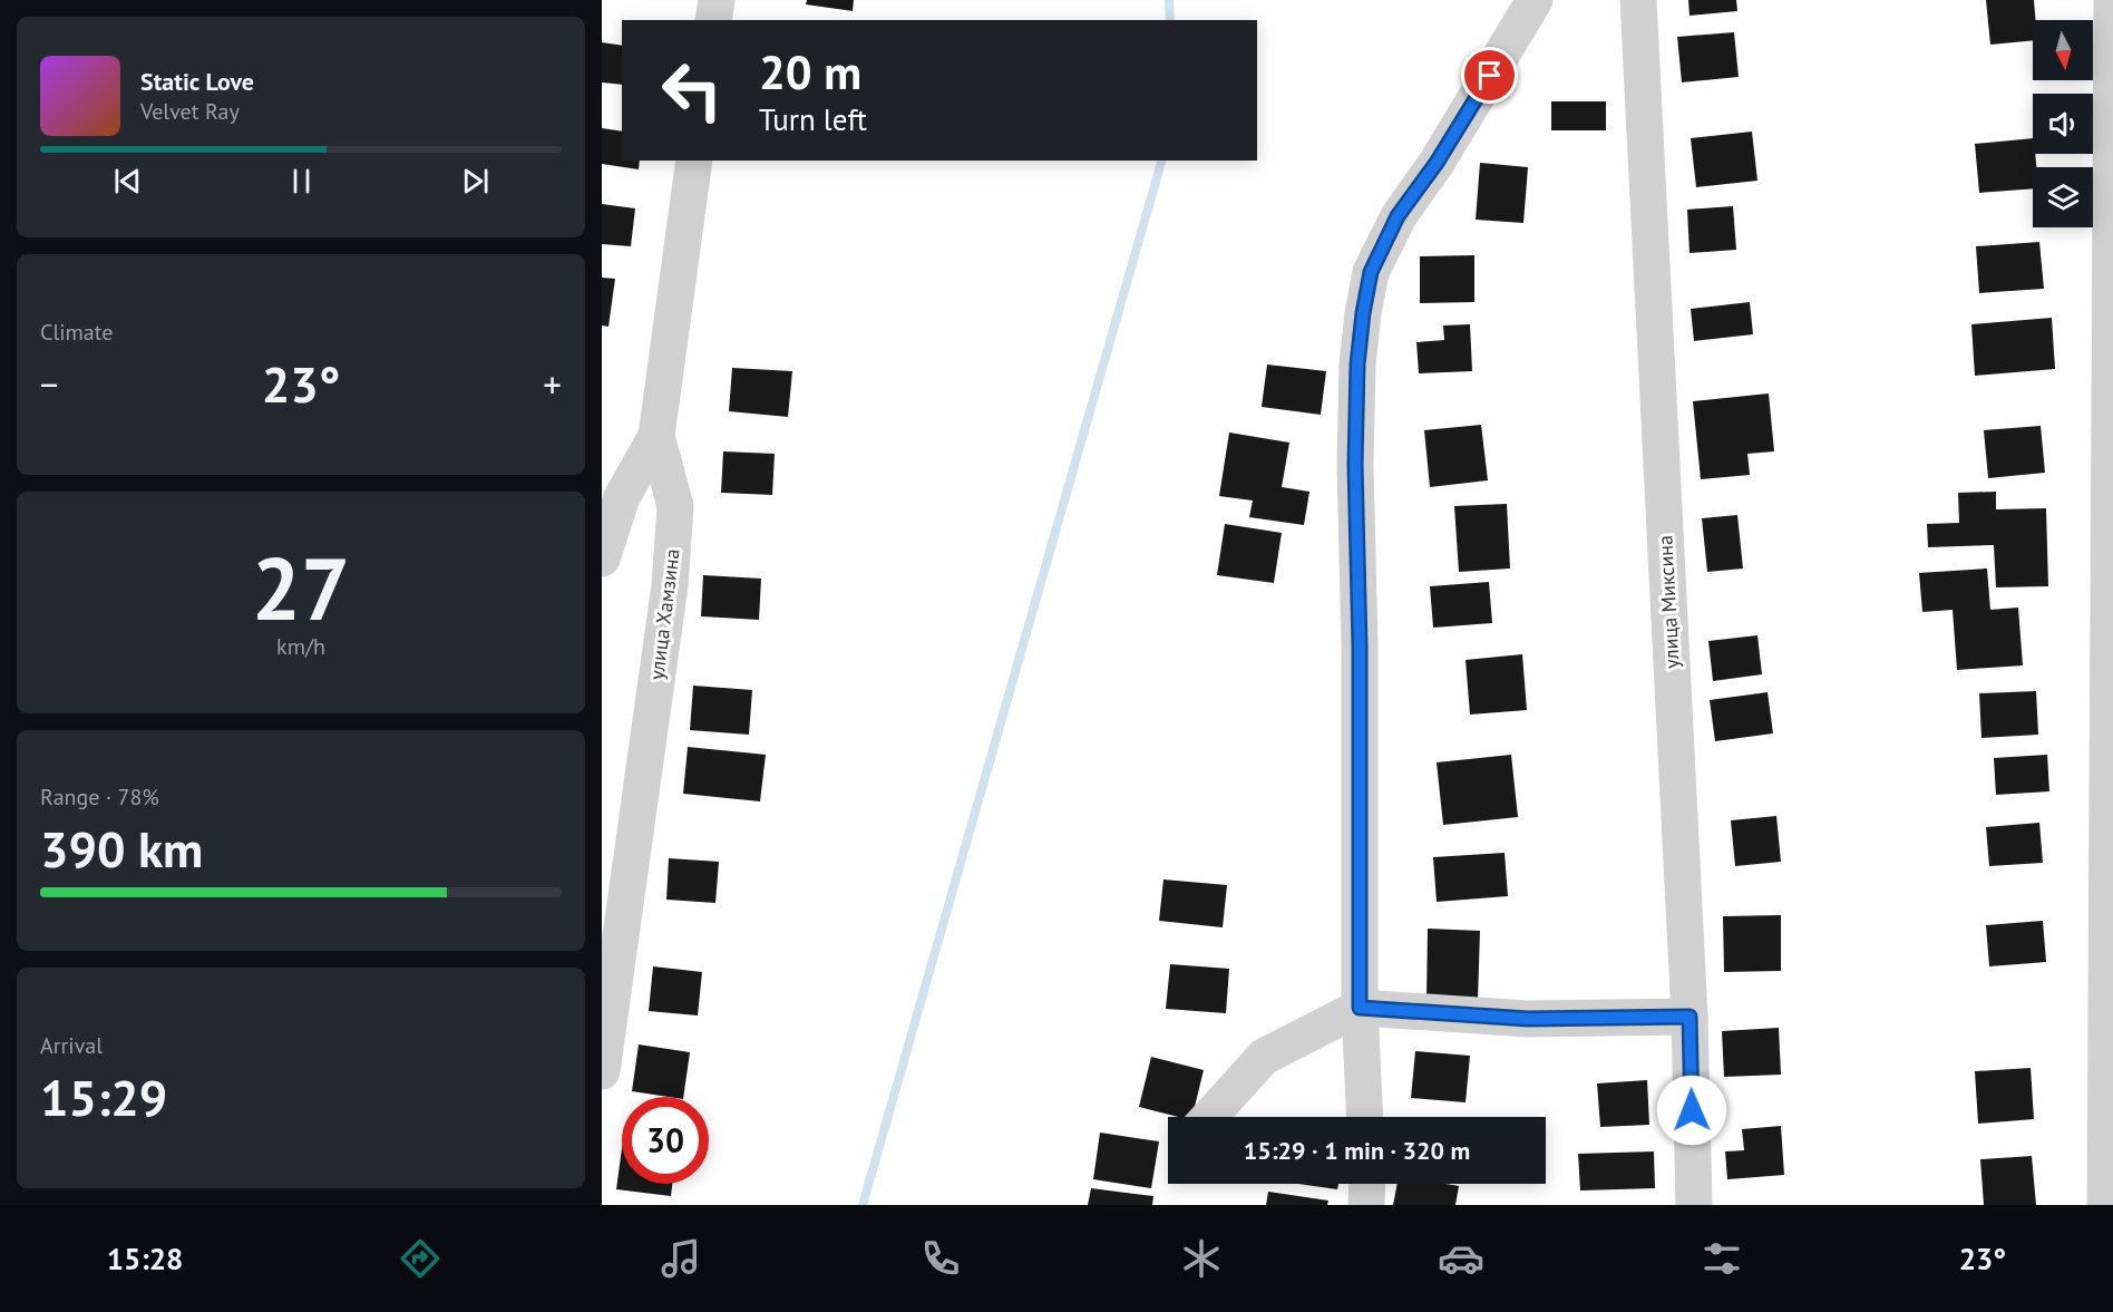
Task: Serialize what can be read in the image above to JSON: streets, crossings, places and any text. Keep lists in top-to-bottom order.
{
  "streets": {
    "street": ["улица Миксина", "улица Хамзина"]
  },
  "north": "bottom",
  "page": {
    "turn": ["20 m", "Turn left"],
    "song": ["Static Love", "Velvet Ray"],
    "tile": [
      "Climate",
      ["27", "km/h"],
      ["Range · 78%", "390 km"],
      ["Arrival", "15:29"]
    ],
    "heat": ["−", "23°", "+"],
    "limit": "30",
    "trip": "15:29 · 1 min · 320 m",
    "tabs": ["15:28", "23°"]
  }
}
